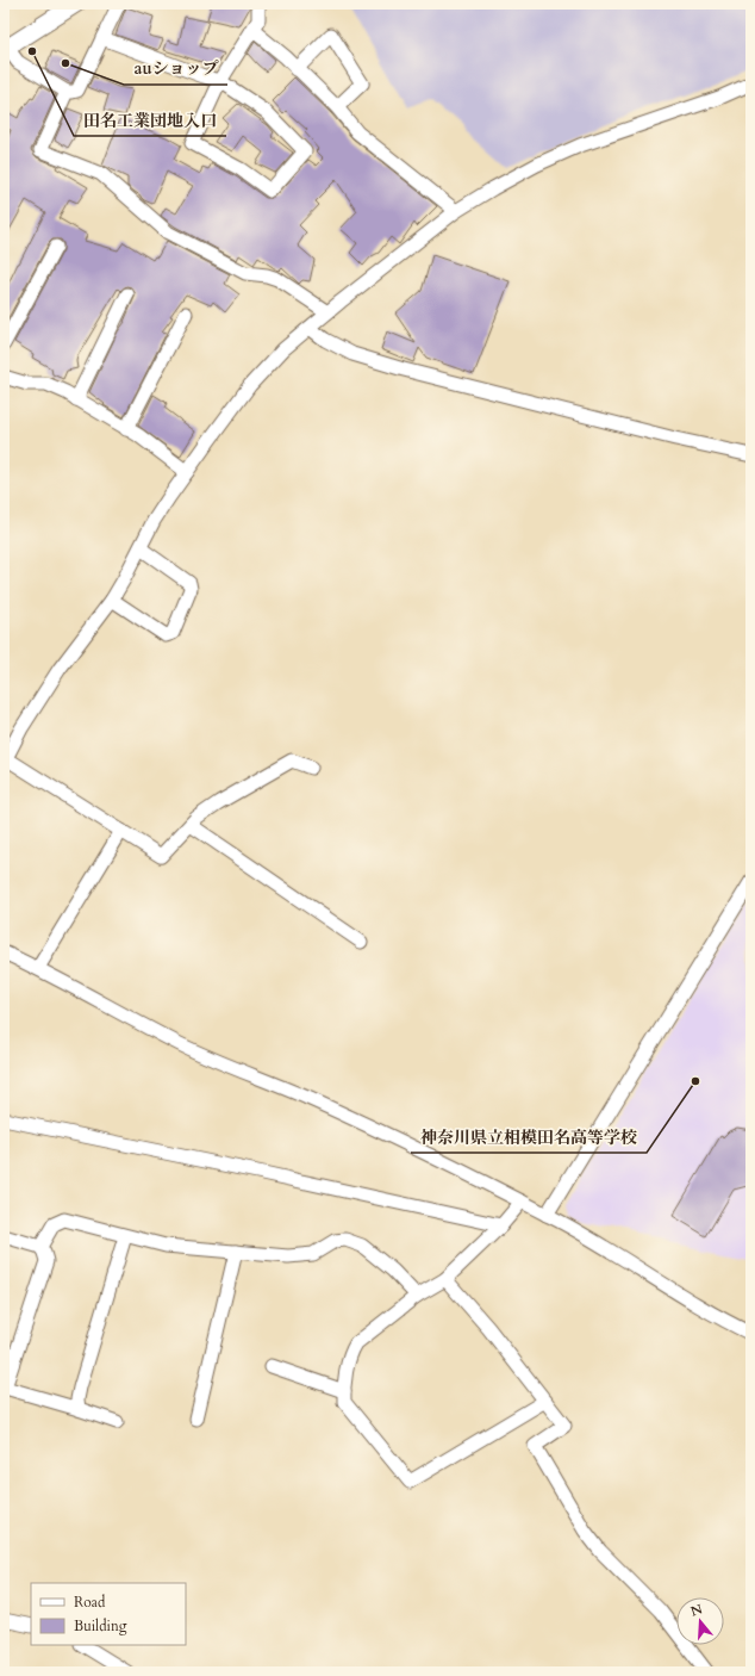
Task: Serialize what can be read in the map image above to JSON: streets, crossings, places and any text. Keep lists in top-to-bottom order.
{
  "places": ["田名工業団地入口", "auショップ", "神奈川県立相模田名高等学校"],
  "legend": ["Road", "Building"],
  "north": "top"
}
